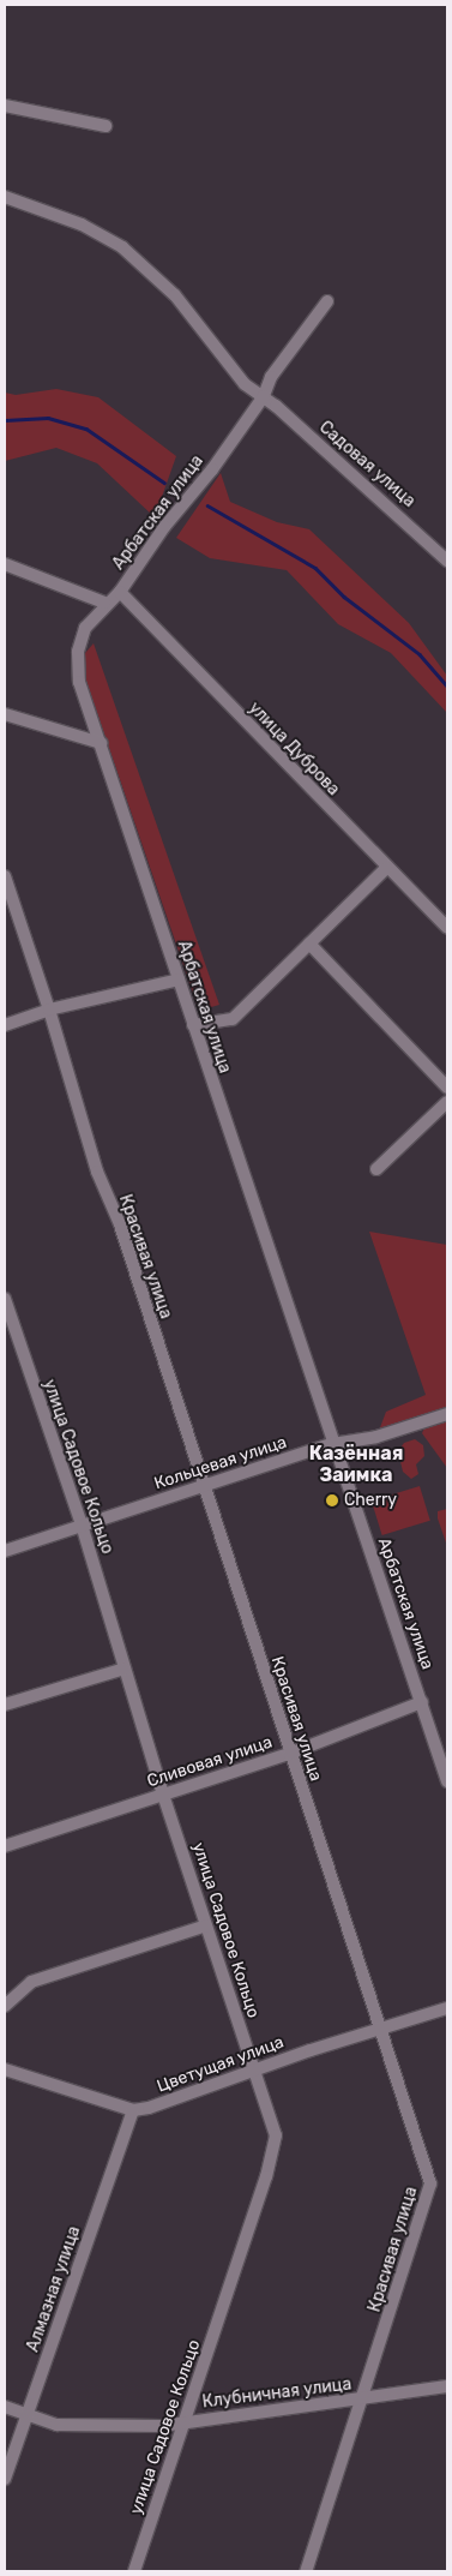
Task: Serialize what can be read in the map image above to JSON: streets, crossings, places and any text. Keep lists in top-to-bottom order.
{
  "streets": {
    "street": [
      "Садовая улица",
      "Арбатская улица",
      "улица Дуброва",
      "Красивая улица",
      "Кольцевая улица",
      "улица Садовое Кольцо",
      "Сливовая улица",
      "Цветущая улица",
      "Алмазная улица",
      "Клубничная улица"
    ]
  },
  "crossings": [
    ["Садовая улица", "Арбатская улица"],
    ["Арбатская улица", "улица Дуброва"],
    ["Арбатская улица", "Кольцевая улица"],
    ["Арбатская улица", "Сливовая улица"],
    ["Красивая улица", "Кольцевая улица"],
    ["Красивая улица", "Сливовая улица"],
    ["Красивая улица", "Цветущая улица"],
    ["Красивая улица", "Клубничная улица"],
    ["Кольцевая улица", "улица Садовое Кольцо"],
    ["улица Садовое Кольцо", "Сливовая улица"],
    ["улица Садовое Кольцо", "Цветущая улица"],
    ["улица Садовое Кольцо", "Клубничная улица"],
    ["Цветущая улица", "Алмазная улица"],
    ["Алмазная улица", "Клубничная улица"]
  ],
  "districts": ["Казённая Заимка"],
  "places": ["Cherry"]
}
